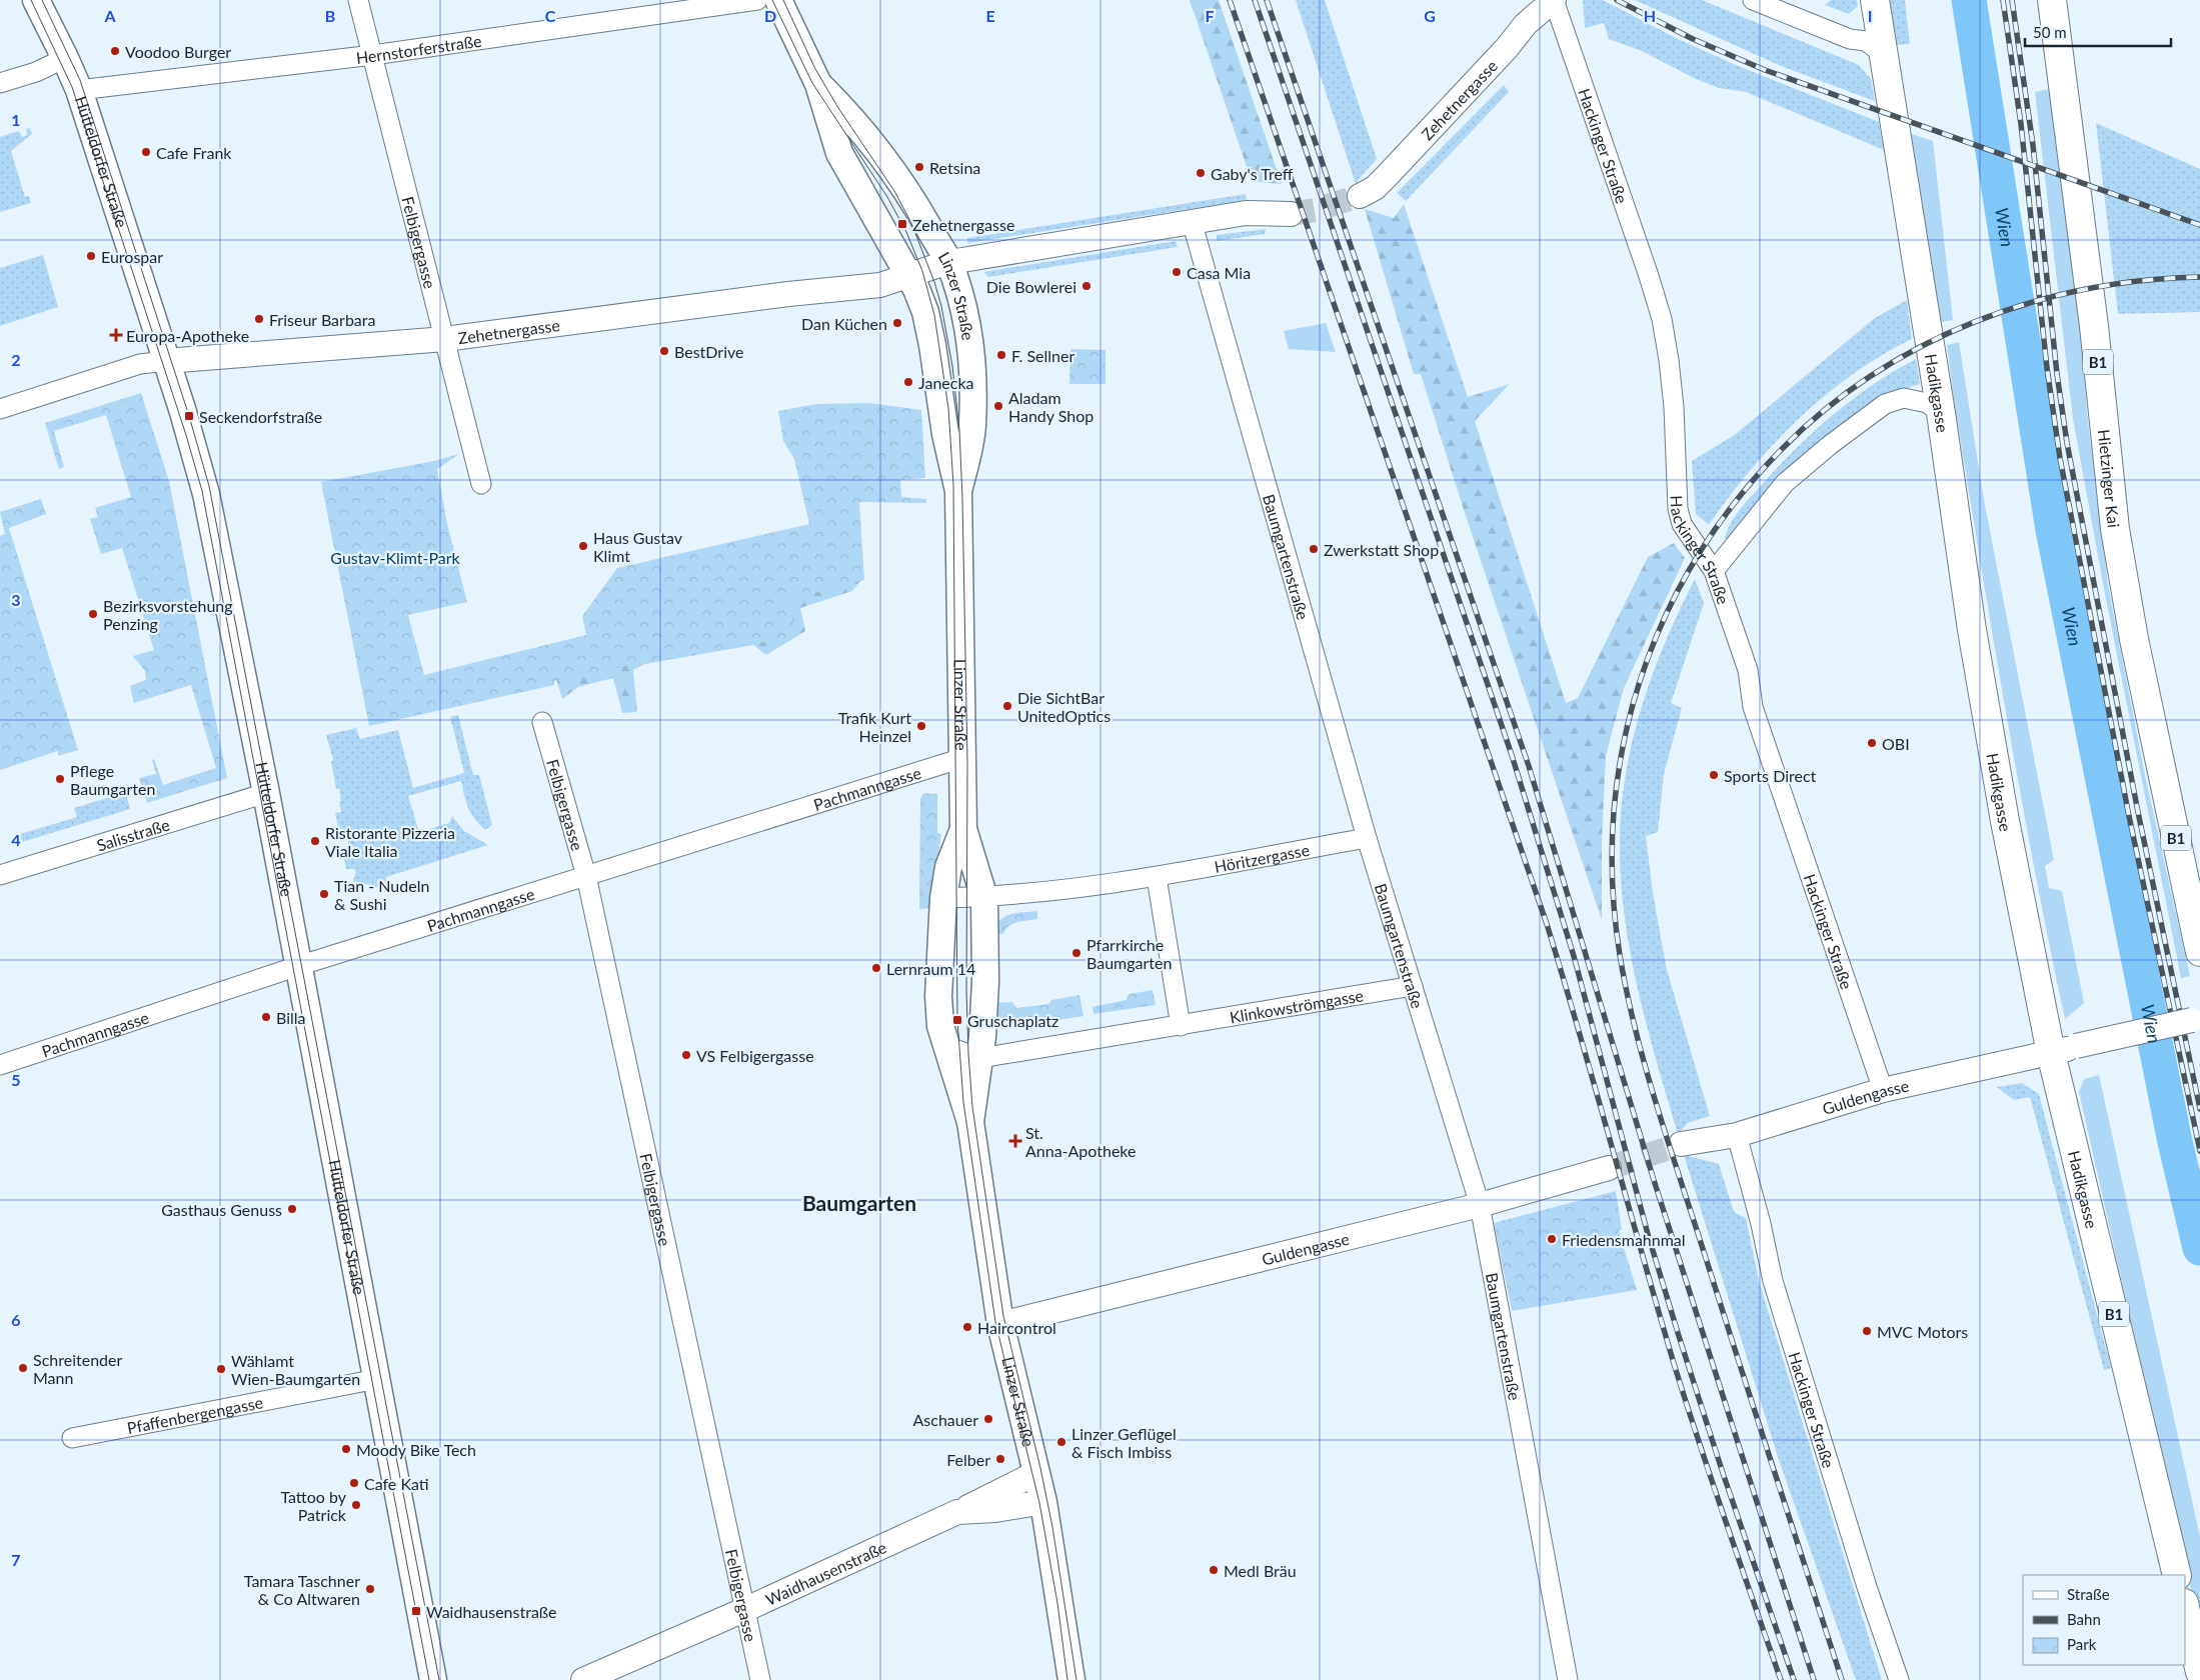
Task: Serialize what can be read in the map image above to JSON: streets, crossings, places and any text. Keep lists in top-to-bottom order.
{
  "streets": {
    "main road": [
      "Hütteldorfer Straße",
      "Linzer Straße",
      "B1",
      "Hadikgasse",
      "Hietzinger Kai"
    ],
    "street": [
      "Hernstorferstraße",
      "Zehetnergasse",
      "Hackinger Straße",
      "Felbigergasse",
      "Baumgartenstraße",
      "Pachmanngasse",
      "Salisstraße",
      "Höritzergasse",
      "Klinkowströmgasse",
      "Guldengasse",
      "Pfaffenbergengasse",
      "Waidhausenstraße"
    ]
  },
  "crossings": [
    ["Hernstorferstraße", "Hütteldorfer Straße"],
    ["Hernstorferstraße", "Felbigergasse"],
    ["Zehetnergasse", "Hackinger Straße"],
    ["Zehetnergasse", "Hütteldorfer Straße"],
    ["Zehetnergasse", "Felbigergasse"],
    ["Zehetnergasse", "Linzer Straße"],
    ["Zehetnergasse", "Baumgartenstraße"],
    ["Hackinger Straße", "Guldengasse"],
    ["Hütteldorfer Straße", "Pachmanngasse"],
    ["Hütteldorfer Straße", "Salisstraße"],
    ["Hütteldorfer Straße", "Pfaffenbergengasse"],
    ["Felbigergasse", "Pachmanngasse"],
    ["Felbigergasse", "Waidhausenstraße"],
    ["Linzer Straße", "Pachmanngasse"],
    ["Linzer Straße", "Guldengasse"],
    ["Linzer Straße", "Waidhausenstraße"],
    ["Hadikgasse", "Guldengasse"],
    ["Baumgartenstraße", "Höritzergasse"],
    ["Baumgartenstraße", "Klinkowströmgasse"],
    ["Baumgartenstraße", "Guldengasse"]
  ],
  "districts": ["Baumgarten"],
  "water": ["Wien"],
  "parks": ["Gustav-Klimt-Park"],
  "places": {
    "other": [
      "Voodoo Burger",
      "Cafe Frank",
      "Retsina",
      "Gaby's Treff",
      "Eurospar",
      "Casa Mia",
      "Die Bowlerei",
      "Friseur Barbara",
      "Dan Küchen",
      "BestDrive",
      "F. Sellner",
      "Janecka",
      "Aladam Handy Shop",
      "Haus Gustav Klimt",
      "Zwerkstatt Shop",
      "Bezirksvorstehung Penzing",
      "Die SichtBar UnitedOptics",
      "Trafik Kurt Heinzel",
      "OBI",
      "Sports Direct",
      "Pflege Baumgarten",
      "Ristorante Pizzeria Viale Italia",
      "Tian - Nudeln & Sushi",
      "Pfarrkirche Baumgarten",
      "Lernraum 14",
      "Billa",
      "VS Felbigergasse",
      "Gasthaus Genuss",
      "Friedensmahnmal",
      "Haircontrol",
      "MVC Motors",
      "Schreitender Mann",
      "Wählamt Wien-Baumgarten",
      "Aschauer",
      "Linzer Geflügel & Fisch Imbiss",
      "Moody Bike Tech",
      "Felber",
      "Cafe Kati",
      "Tattoo by Patrick",
      "Medl Bräu",
      "Tamara Taschner & Co Altwaren"
    ],
    "transit": [
      "Zehetnergasse",
      "Seckendorfstraße",
      "Gruschaplatz",
      "Waidhausenstraße"
    ],
    "health": ["Europa-Apotheke", "St. Anna-Apotheke"]
  },
  "legend": ["Straße", "Bahn", "Park"],
  "scale_bar": "50 m",
  "grid": {
    "columns": [
      "A",
      "B",
      "C",
      "D",
      "E",
      "F",
      "G",
      "H",
      "I"
    ],
    "rows": [
      "1",
      "2",
      "3",
      "4",
      "5",
      "6",
      "7"
    ]
  }
}
